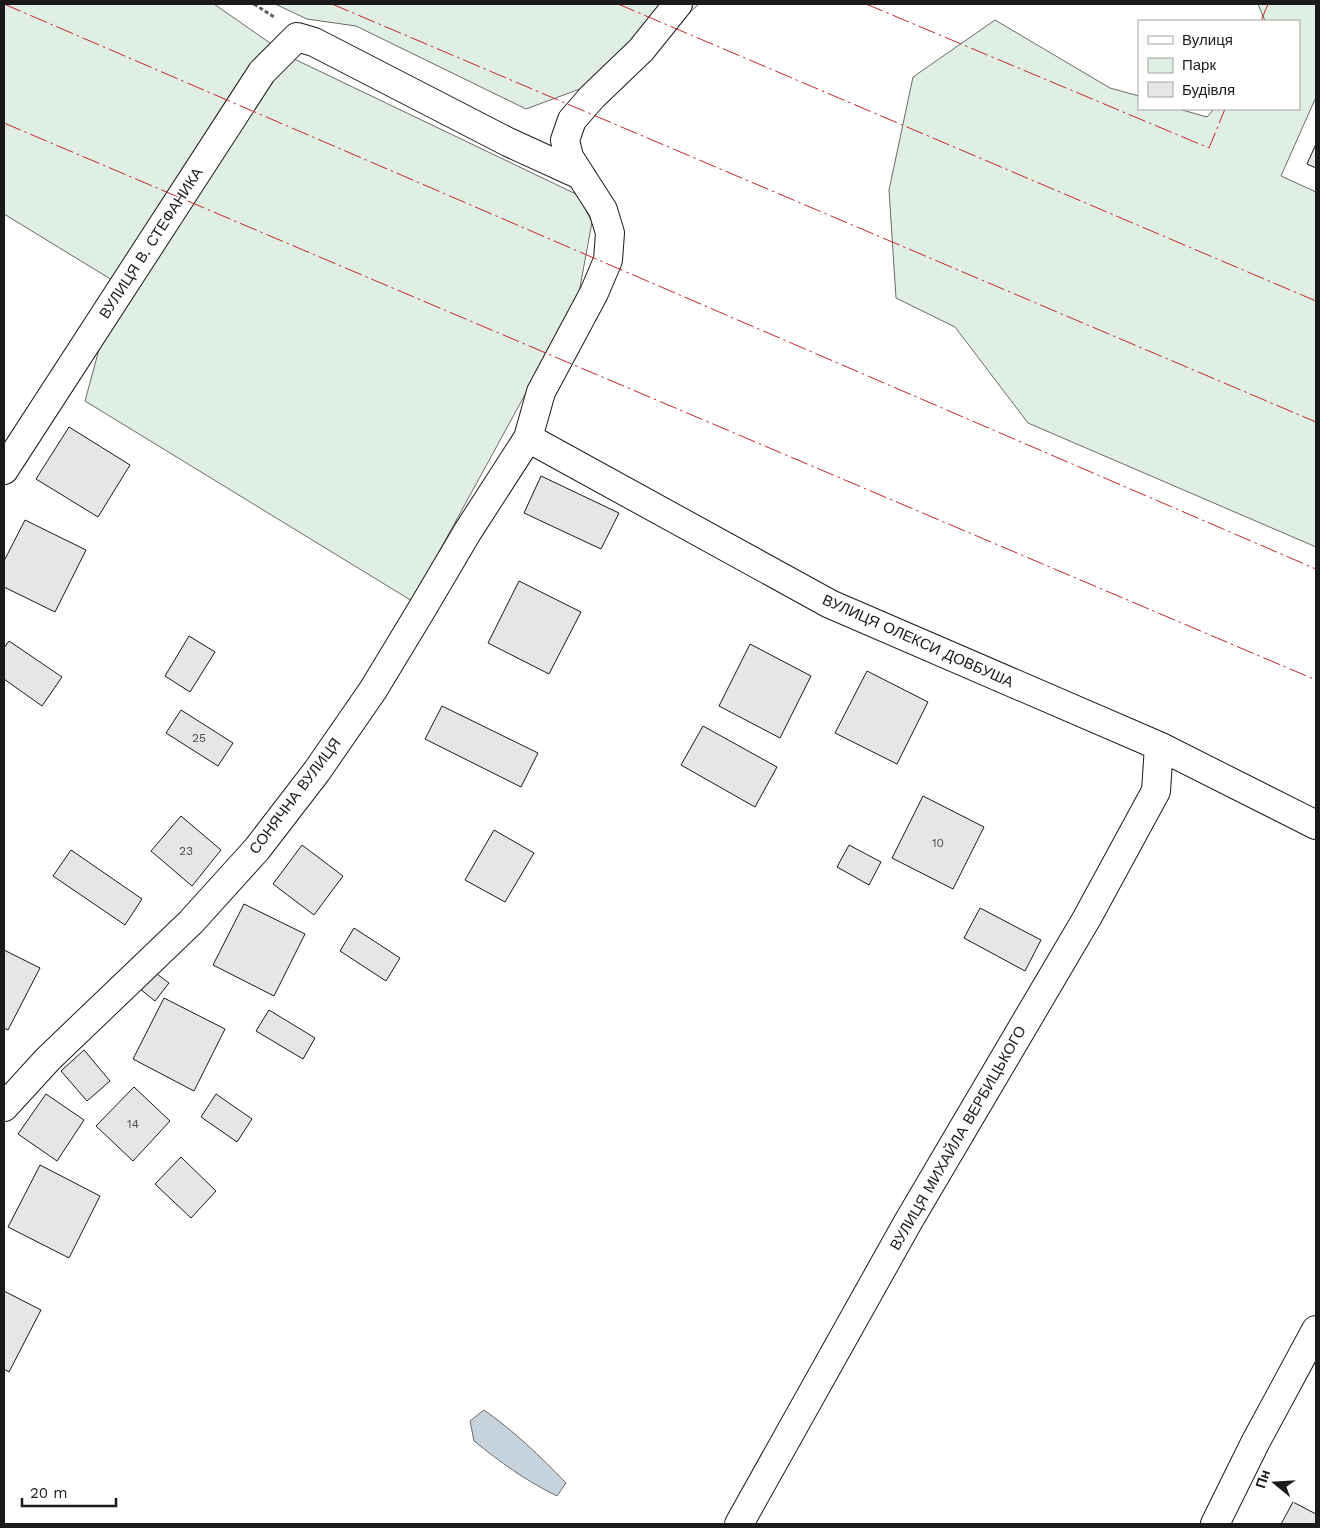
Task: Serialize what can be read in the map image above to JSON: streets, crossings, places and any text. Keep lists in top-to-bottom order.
{
  "streets": {
    "street": [
      "ВУЛИЦЯ В. СТЕФАНИКА",
      "ВУЛИЦЯ ОЛЕКСИ ДОВБУША",
      "СОНЯЧНА ВУЛИЦЯ",
      "ВУЛИЦЯ МИХАЙЛА ВЕРБИЦЬКОГО"
    ]
  },
  "crossings": [
    ["ВУЛИЦЯ В. СТЕФАНИКА", "СОНЯЧНА ВУЛИЦЯ"],
    ["ВУЛИЦЯ ОЛЕКСИ ДОВБУША", "СОНЯЧНА ВУЛИЦЯ"],
    ["ВУЛИЦЯ ОЛЕКСИ ДОВБУША", "ВУЛИЦЯ МИХАЙЛА ВЕРБИЦЬКОГО"]
  ],
  "house_numbers": [
    "25",
    "10",
    "23",
    "14"
  ],
  "legend": ["Вулиця", "Парк", "Будівля"],
  "scale_bar": "20 m",
  "north": "left"
}
